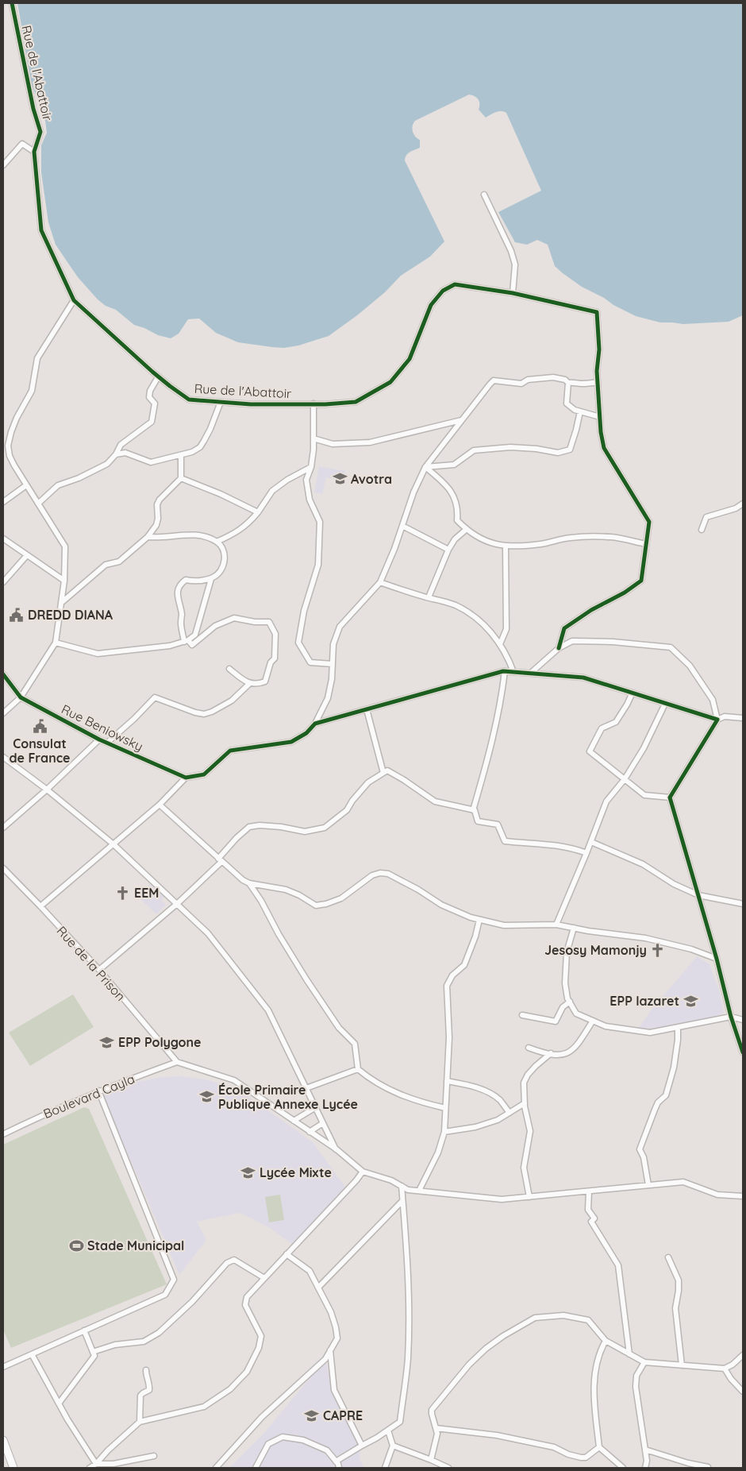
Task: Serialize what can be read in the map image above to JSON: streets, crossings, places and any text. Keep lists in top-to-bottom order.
{
  "streets": {
    "street": [
      "Rue de l'Abattoir",
      "Rue Beniowsky",
      "Rue de la Prison",
      "Boulevard Cayla"
    ]
  },
  "crossings": [
    ["Rue de la Prison", "Boulevard Cayla"]
  ],
  "places": {
    "school or university": [
      "Avotra",
      "EPP lazaret",
      "EPP Polygone",
      "École Primaire Publique Annexe Lycée",
      "Lycée Mixte",
      "CAPRE"
    ],
    "public building": ["DREDD DIANA", "Consulat de France"],
    "church": ["EEM", "Jesosy Mamonjy"],
    "sports": ["Stade Municipal"]
  }
}
